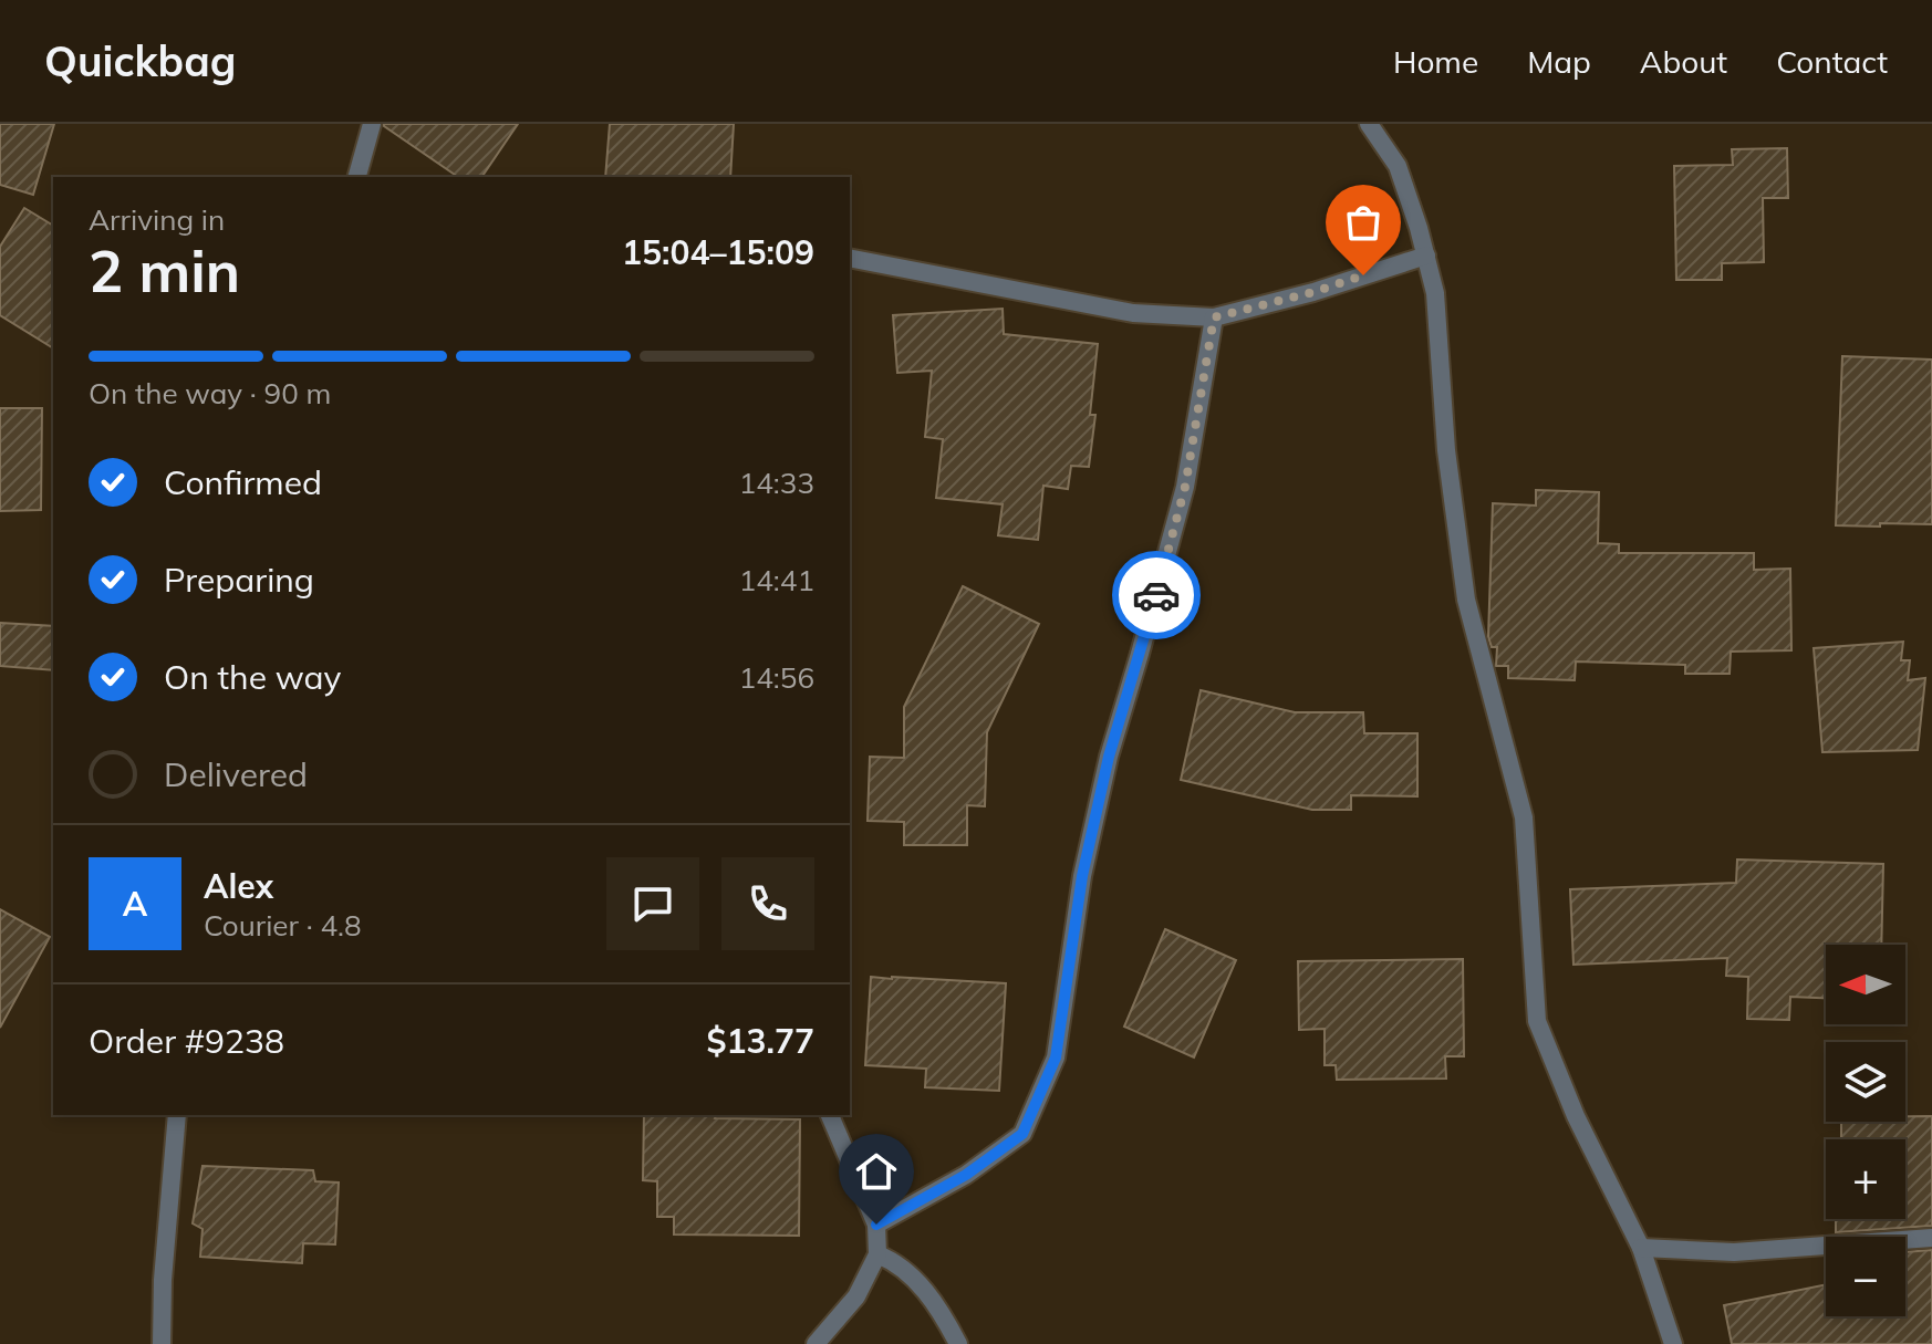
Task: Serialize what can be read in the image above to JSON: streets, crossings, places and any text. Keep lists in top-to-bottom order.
{
  "north": "left",
  "page": {
    "header": "Quickbag",
    "nav": [
      "Home",
      "Map",
      "About",
      "Contact"
    ],
    "heading": ["2 min", "Arriving in", "15:04–15:09"],
    "panel": [
      "Alex",
      "Courier · 4.8",
      "Order #9238",
      "$13.77"
    ],
    "bar": "On the way · 90 m",
    "list": [
      ["Confirmed", "14:33"],
      ["Preparing", "14:41"],
      ["On the way", "14:56"],
      "Delivered"
    ],
    "round": "A",
    "map_buttons": ["+", "−"]
  }
}
